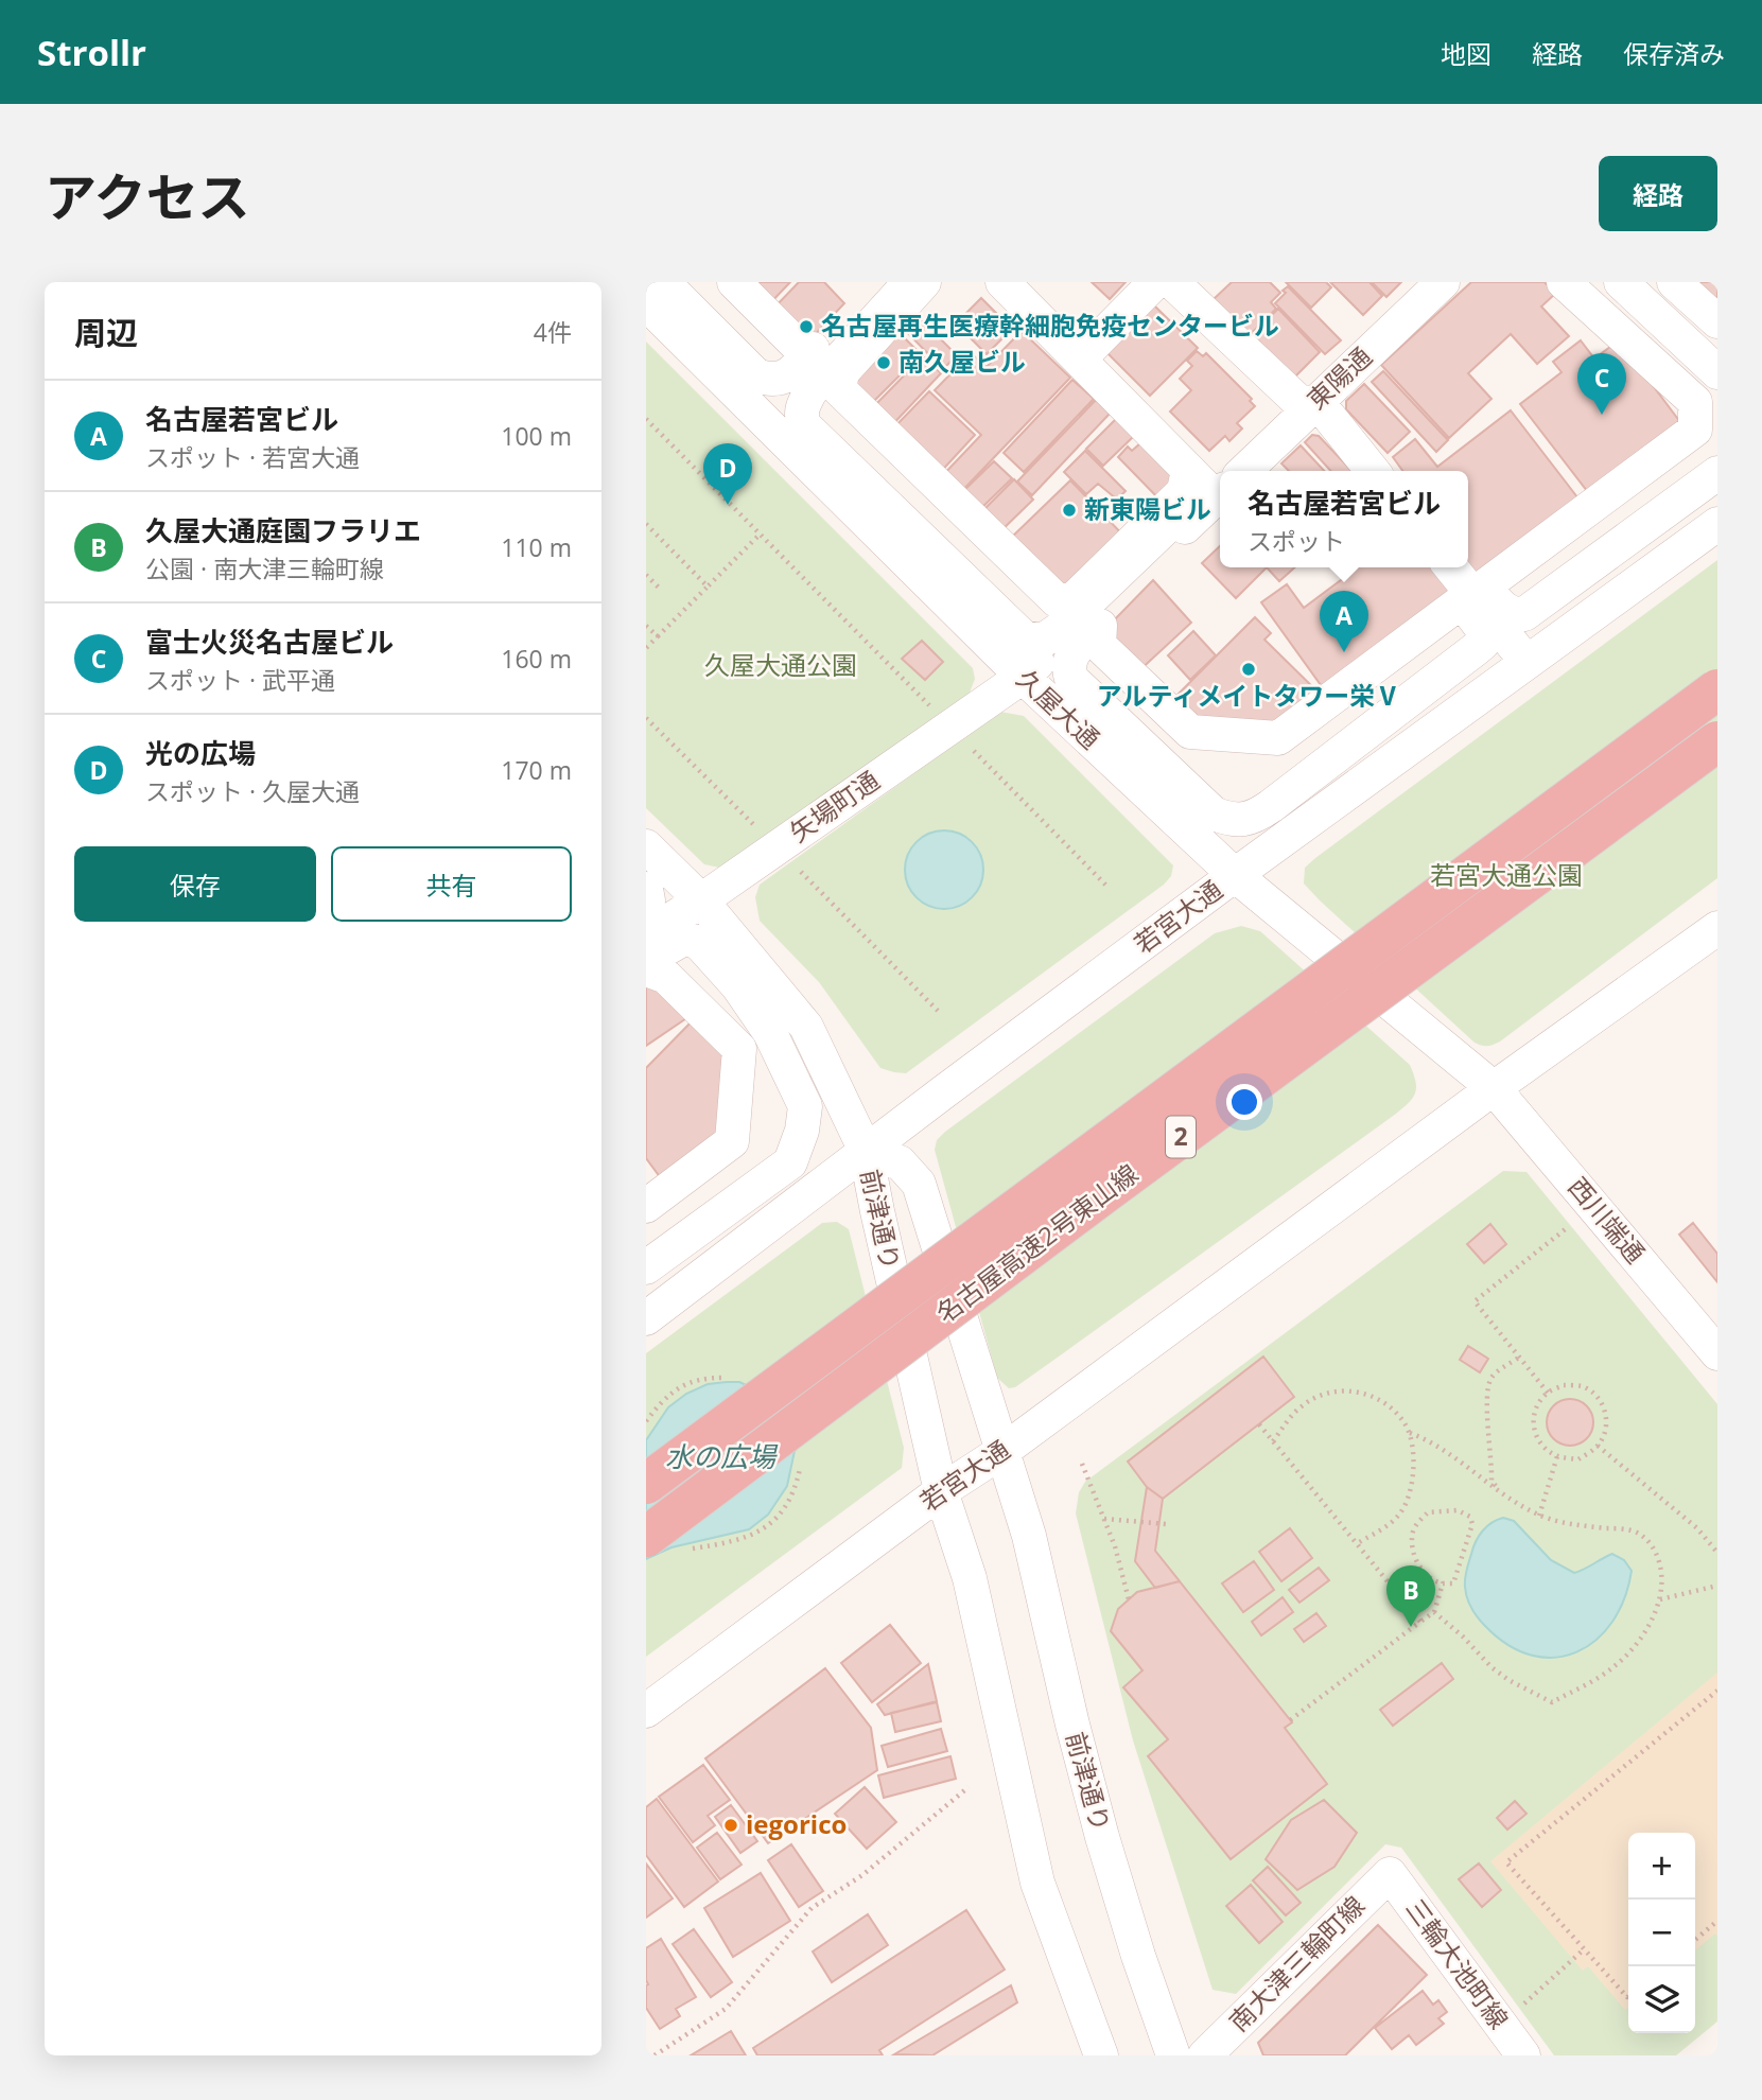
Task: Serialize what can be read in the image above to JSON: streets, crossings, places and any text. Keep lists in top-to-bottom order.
{
  "streets": {
    "highway": ["2", "名古屋高速2号東山線"],
    "street": [
      "東陽通",
      "久屋大通",
      "矢場町通",
      "若宮大通",
      "前津通り",
      "西川端通",
      "南大津三輪町線",
      "三輪大池町線"
    ]
  },
  "crossings": [
    ["東陽通", "久屋大通"],
    ["東陽通", "矢場町通"],
    ["久屋大通", "矢場町通"],
    ["久屋大通", "若宮大通"],
    ["久屋大通", "西川端通"],
    ["若宮大通", "前津通り"],
    ["若宮大通", "西川端通"],
    ["南大津三輪町線", "三輪大池町線"]
  ],
  "water": ["水の広場"],
  "parks": ["久屋大通公園", "若宮大通公園"],
  "places": [
    "名古屋再生医療幹細胞免疫センタービル",
    "南久屋ビル",
    "新東陽ビル",
    "アルティメイトタワー栄Ⅴ",
    "iegorico"
  ],
  "page": {
    "header": "Strollr",
    "nav": ["地図", "経路", "保存済み"],
    "title": "アクセス",
    "buttons": [
      "経路",
      ["保存", "共有"]
    ],
    "heading": ["周辺", "4件"],
    "pins": [
      "C",
      "D",
      "A",
      "B"
    ],
    "list": [
      {
        "mark": "A",
        "name": "名古屋若宮ビル",
        "note": "スポット · 若宮大通",
        "value": "100 m"
      },
      {
        "mark": "B",
        "name": "久屋大通庭園フラリエ",
        "note": "公園 · 南大津三輪町線",
        "value": "110 m"
      },
      {
        "mark": "C",
        "name": "富士火災名古屋ビル",
        "note": "スポット · 武平通",
        "value": "160 m"
      },
      {
        "mark": "D",
        "name": "光の広場",
        "note": "スポット · 久屋大通",
        "value": "170 m"
      }
    ],
    "popup": ["名古屋若宮ビル", "スポット"],
    "map_buttons": ["+", "−"]
  }
}
